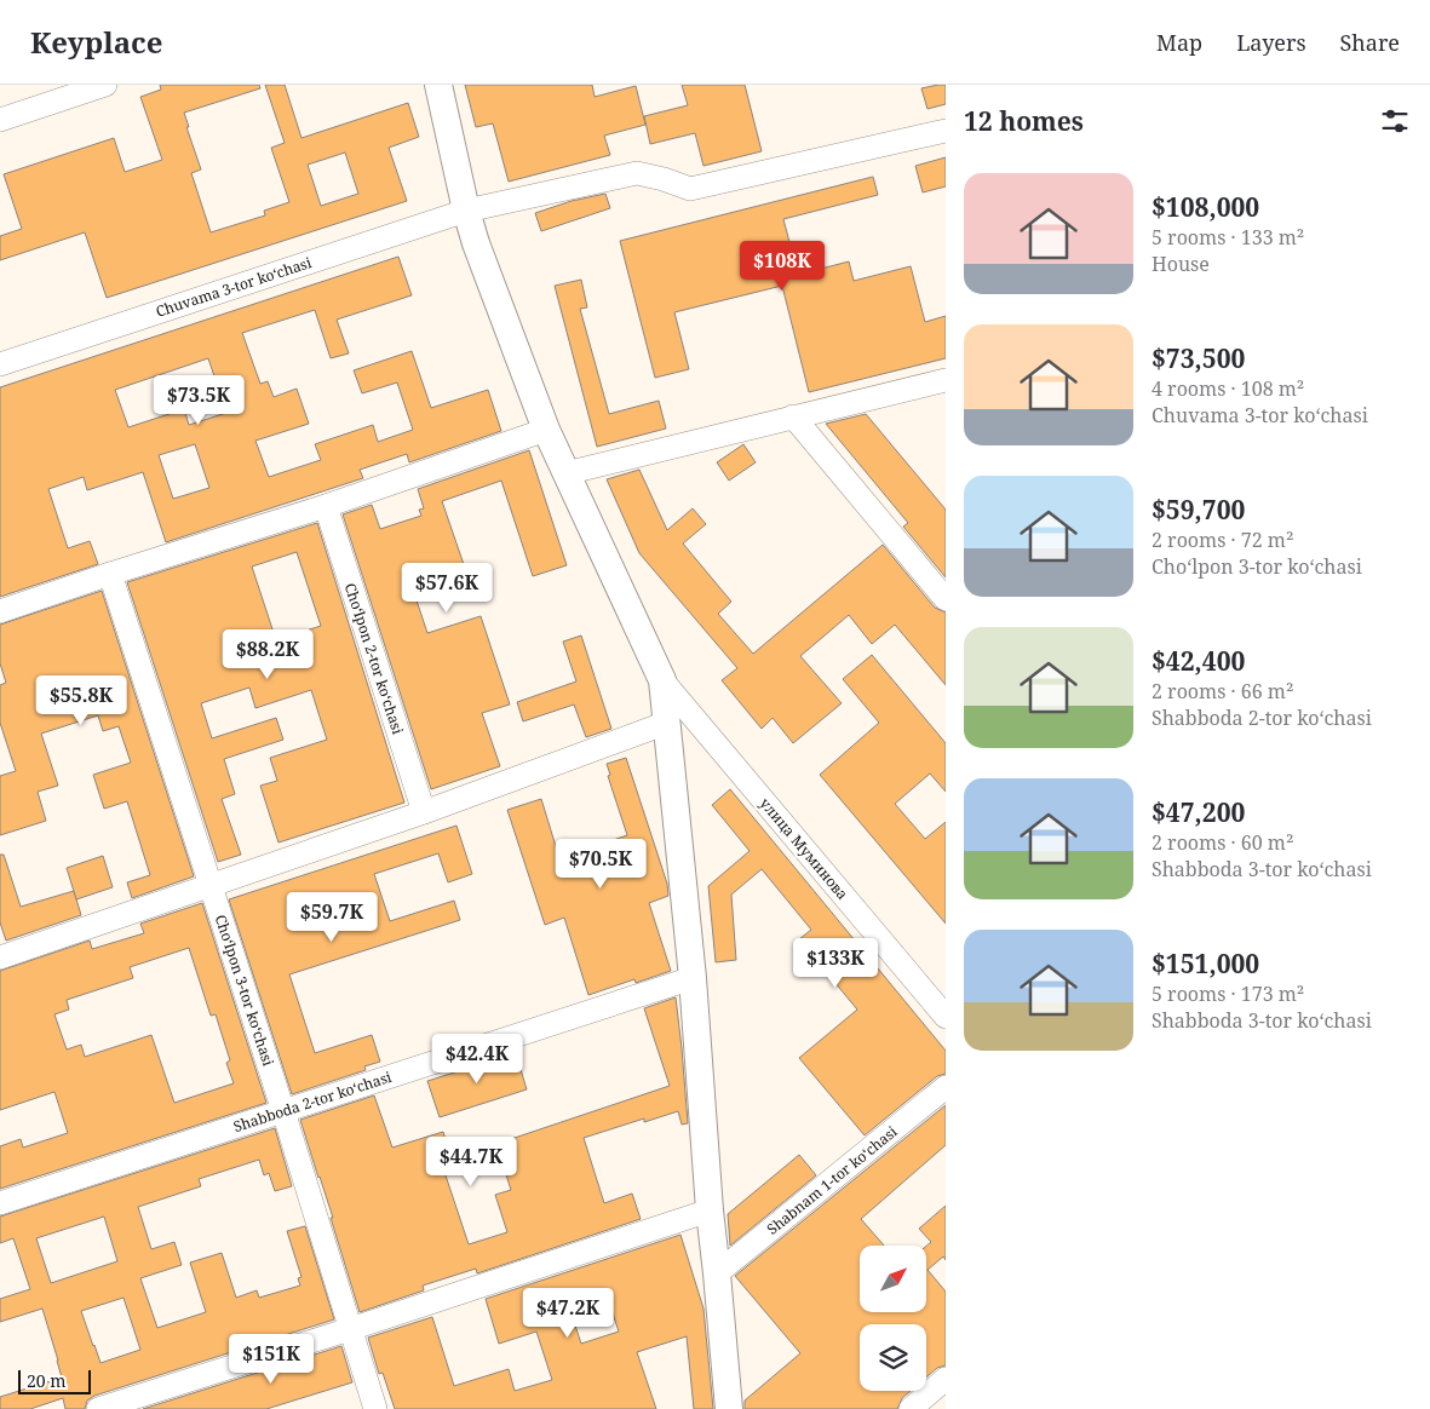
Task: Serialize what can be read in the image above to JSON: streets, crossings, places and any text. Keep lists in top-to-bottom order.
{
  "streets": {
    "street": [
      "Chuvama 3-tor koʻchasi",
      "Cho‘lpon 2-tor koʻchasi",
      "улица Муминова",
      "Cho‘lpon 3-tor koʻchasi",
      "Shabboda 2-tor koʻchasi",
      "Shabnam 1-tor koʻchasi"
    ]
  },
  "crossings": [
    ["Cho‘lpon 3-tor koʻchasi", "Shabboda 2-tor koʻchasi"]
  ],
  "scale_bar": "20 m",
  "north": "top right",
  "page": {
    "header": "Keyplace",
    "nav": ["Map", "Layers", "Share"],
    "heading": "12 homes",
    "list": [
      {
        "name": "$108,000",
        "note": "5 rooms · 133 m² · House"
      },
      {
        "name": "$73,500",
        "note": "4 rooms · 108 m² · Chuvama 3-tor koʻchasi"
      },
      {
        "name": "$59,700",
        "note": "2 rooms · 72 m² · Cho‘lpon 3-tor koʻchasi"
      },
      {
        "name": "$42,400",
        "note": "2 rooms · 66 m² · Shabboda 2-tor koʻchasi"
      },
      {
        "name": "$47,200",
        "note": "2 rooms · 60 m² · Shabboda 3-tor koʻchasi"
      },
      {
        "name": "$151,000",
        "note": "5 rooms · 173 m² · Shabboda 3-tor koʻchasi"
      }
    ],
    "price": [
      "$108K",
      "$73.5K",
      "$57.6K",
      "$88.2K",
      "$55.8K",
      "$70.5K",
      "$59.7K",
      "$133K",
      "$42.4K",
      "$44.7K",
      "$47.2K",
      "$151K"
    ],
    "scale": "20 m"
  }
}
